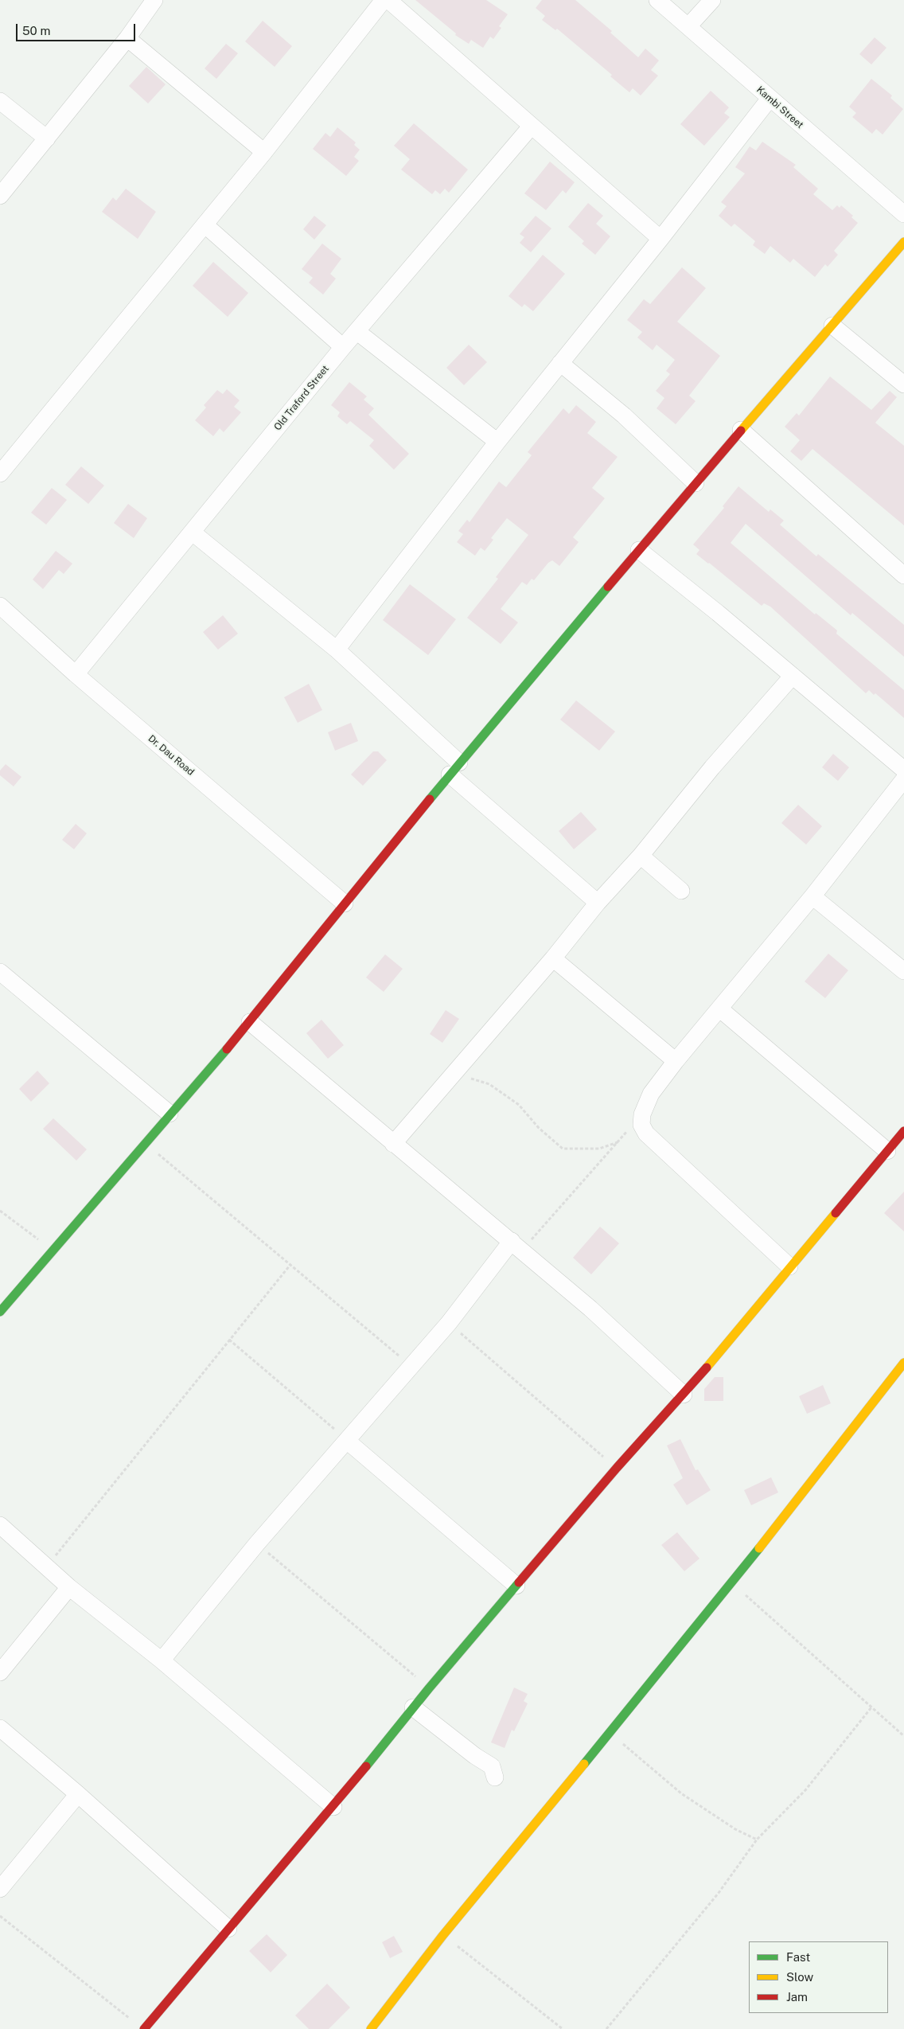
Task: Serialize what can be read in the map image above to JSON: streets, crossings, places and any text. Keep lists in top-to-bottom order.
{
  "streets": {
    "street": ["Kambi Street", "Old Traford Street", "Dr. Dau Road"]
  },
  "crossings": [
    ["Old Traford Street", "Dr. Dau Road"]
  ],
  "legend": ["Fast", "Slow", "Jam"],
  "scale_bar": "50 m"
}
